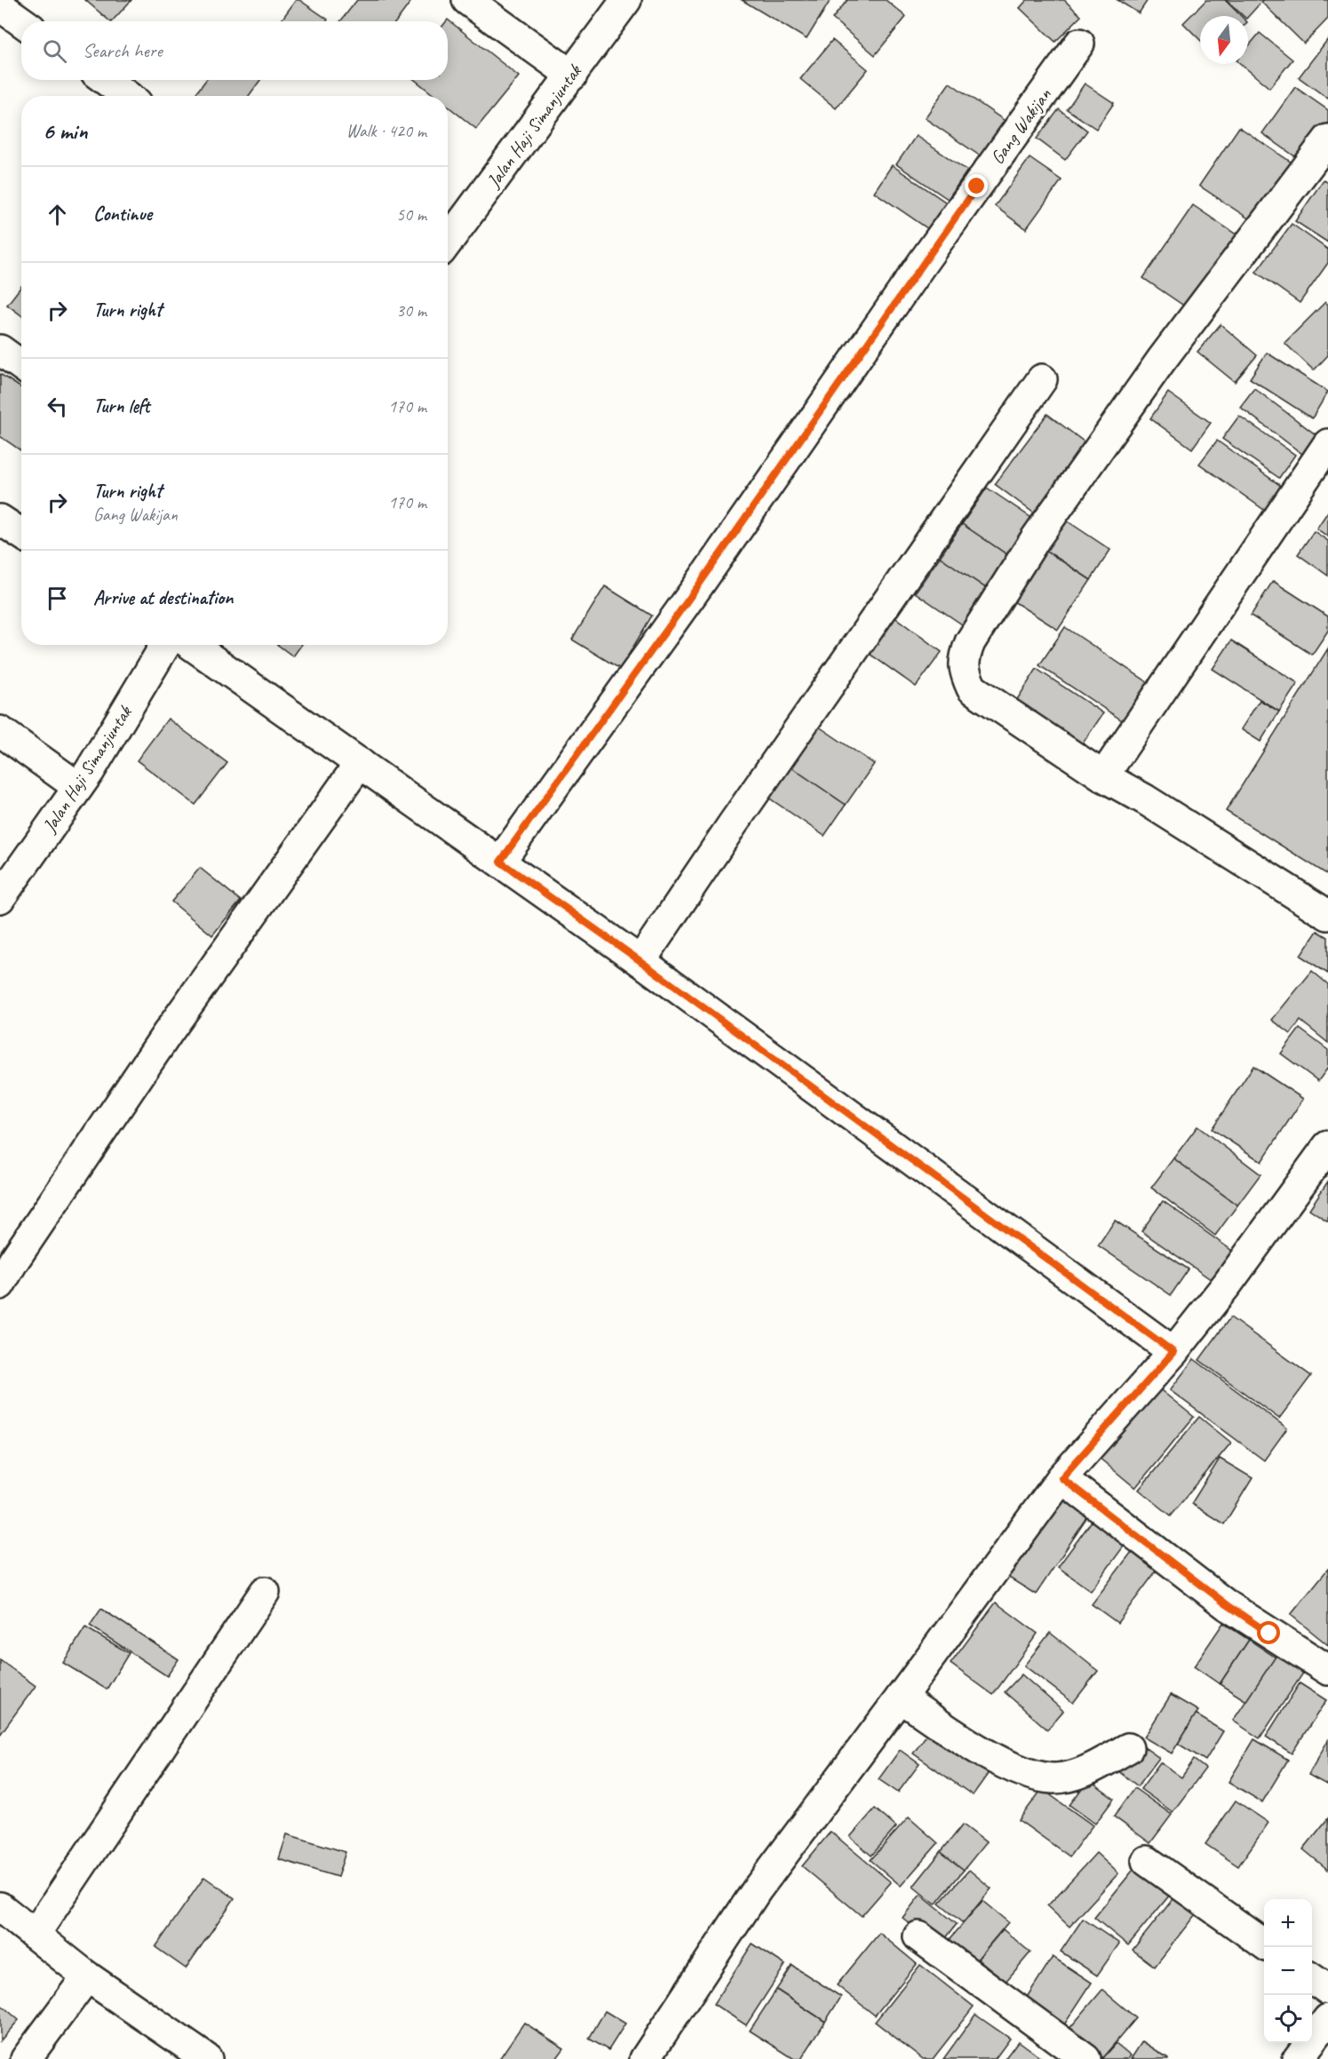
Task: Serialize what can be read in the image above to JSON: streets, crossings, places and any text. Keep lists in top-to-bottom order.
{
  "streets": {
    "street": ["Jalan Haji Simanjuntak", "Gang Wakijan"]
  },
  "north": "bottom",
  "page": {
    "search": "Search here",
    "heading": ["6 min", "Walk · 420 m"],
    "list": [
      ["Continue", "50 m"],
      ["Turn right", "30 m"],
      ["Turn left", "170 m"],
      ["Turn right", "Gang Wakijan", "170 m"],
      "Arrive at destination"
    ],
    "map_buttons": ["+", "−"]
  }
}
